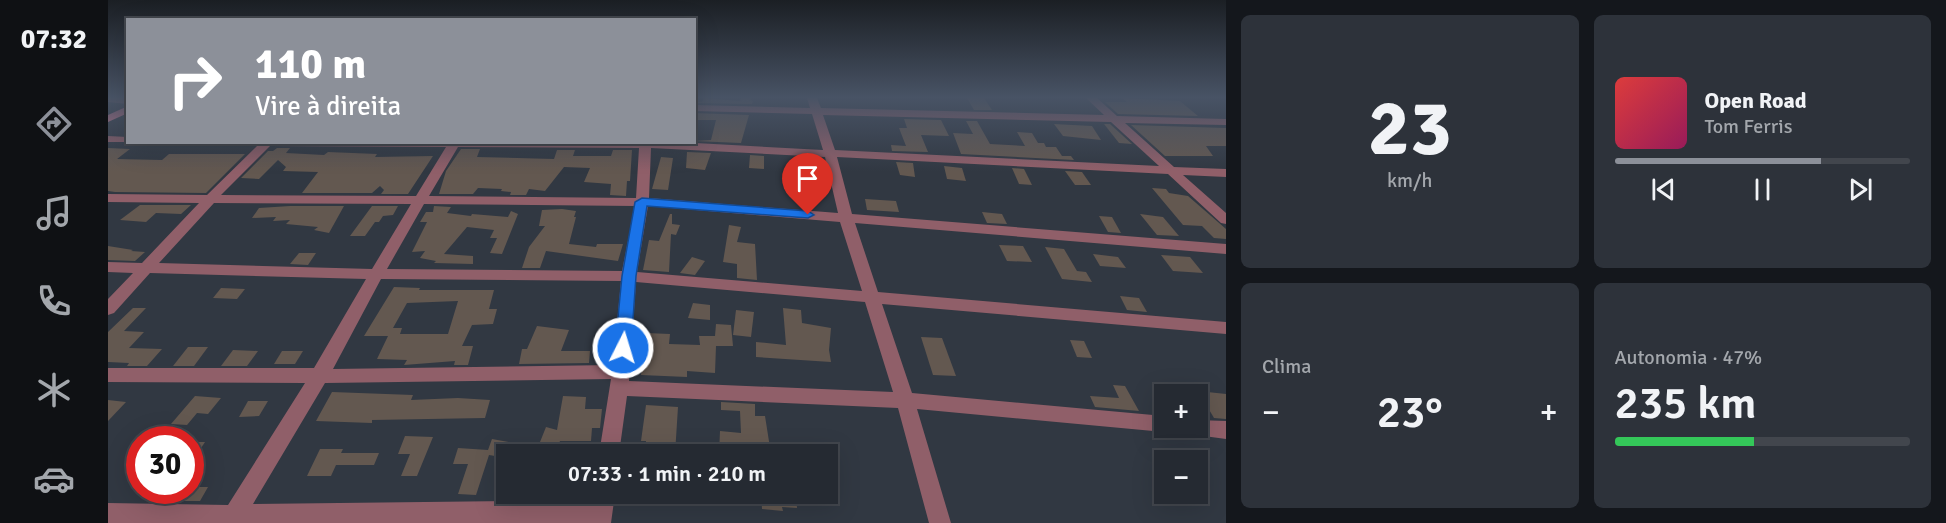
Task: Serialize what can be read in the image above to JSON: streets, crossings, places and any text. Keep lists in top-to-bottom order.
{
  "page": {
    "tabs": "07:32",
    "tile": [
      ["23", "km/h"],
      "Clima",
      ["Autonomia · 47%", "235 km"]
    ],
    "turn": ["110 m", "Vire à direita"],
    "song": ["Open Road", "Tom Ferris"],
    "map_buttons": ["+", "−"],
    "heat": ["−", "23°", "+"],
    "limit": "30",
    "trip": "07:33 · 1 min · 210 m"
  }
}
